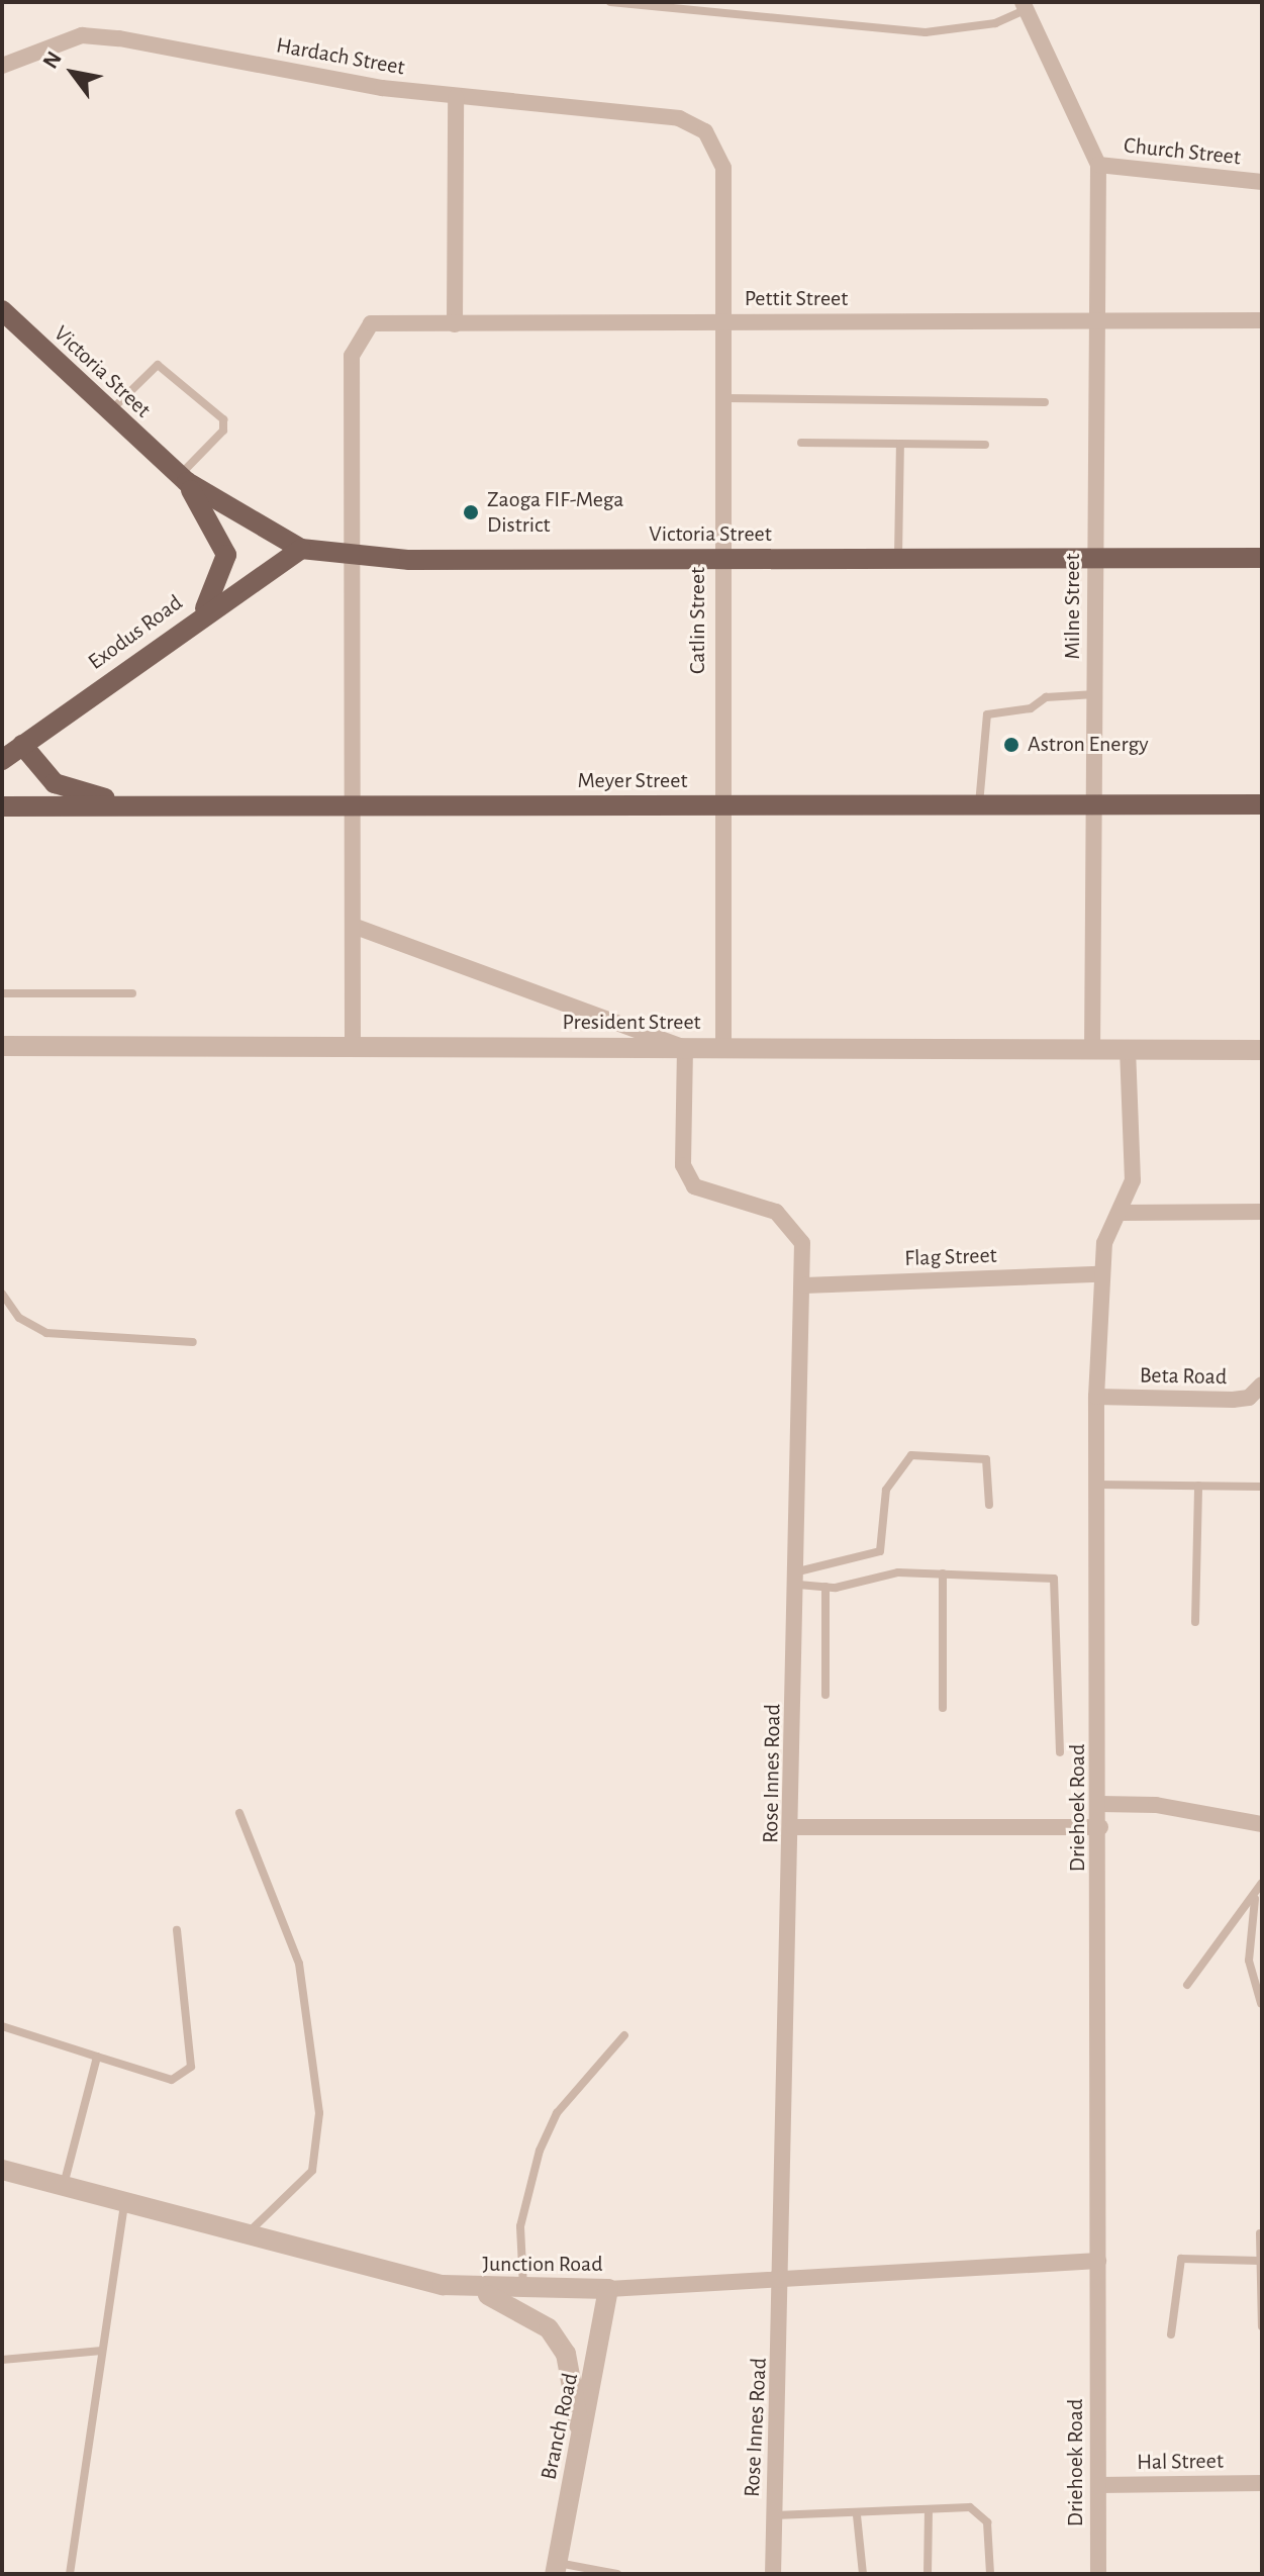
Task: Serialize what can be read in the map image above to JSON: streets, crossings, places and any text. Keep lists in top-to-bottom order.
{
  "streets": {
    "main road": ["Victoria Street", "Exodus Road", "Meyer Street"],
    "street": [
      "Hardach Street",
      "Church Street",
      "Pettit Street",
      "Milne Street",
      "Catlin Street",
      "President Street",
      "Flag Street",
      "Beta Road",
      "Rose Innes Road",
      "Driehoek Road",
      "Junction Road",
      "Branch Road",
      "Hal Street"
    ]
  },
  "crossings": [
    ["Hardach Street", "Catlin Street"],
    ["Church Street", "Milne Street"],
    ["Pettit Street", "Victoria Street"],
    ["Pettit Street", "Milne Street"],
    ["Pettit Street", "Catlin Street"],
    ["Victoria Street", "Milne Street"],
    ["Victoria Street", "Catlin Street"],
    ["Victoria Street", "Exodus Road"],
    ["Milne Street", "Meyer Street"],
    ["Milne Street", "President Street"],
    ["Catlin Street", "Meyer Street"],
    ["Catlin Street", "President Street"],
    ["President Street", "Rose Innes Road"],
    ["President Street", "Driehoek Road"],
    ["Flag Street", "Rose Innes Road"],
    ["Flag Street", "Driehoek Road"],
    ["Beta Road", "Driehoek Road"],
    ["Rose Innes Road", "Junction Road"],
    ["Driehoek Road", "Junction Road"],
    ["Driehoek Road", "Hal Street"],
    ["Junction Road", "Branch Road"]
  ],
  "places": ["Zaoga FIF-Mega District", "Astron Energy"],
  "north": "top left"
}
